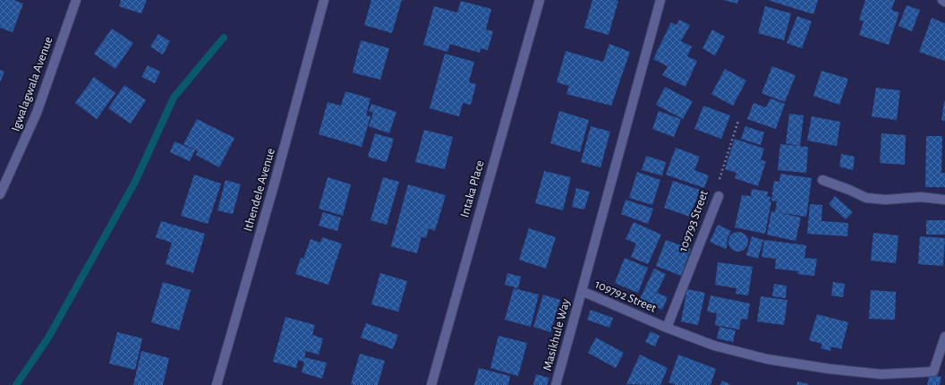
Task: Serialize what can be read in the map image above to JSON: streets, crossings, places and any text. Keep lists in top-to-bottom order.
{
  "streets": {
    "street": [
      "Igwalagwala Avenue",
      "Intaka Place",
      "Ithendele Avenue",
      "109793 Street",
      "109792 Street",
      "Masikhule Way"
    ]
  },
  "crossings": [
    ["109793 Street", "109792 Street"],
    ["109792 Street", "Masikhule Way"]
  ]
}
